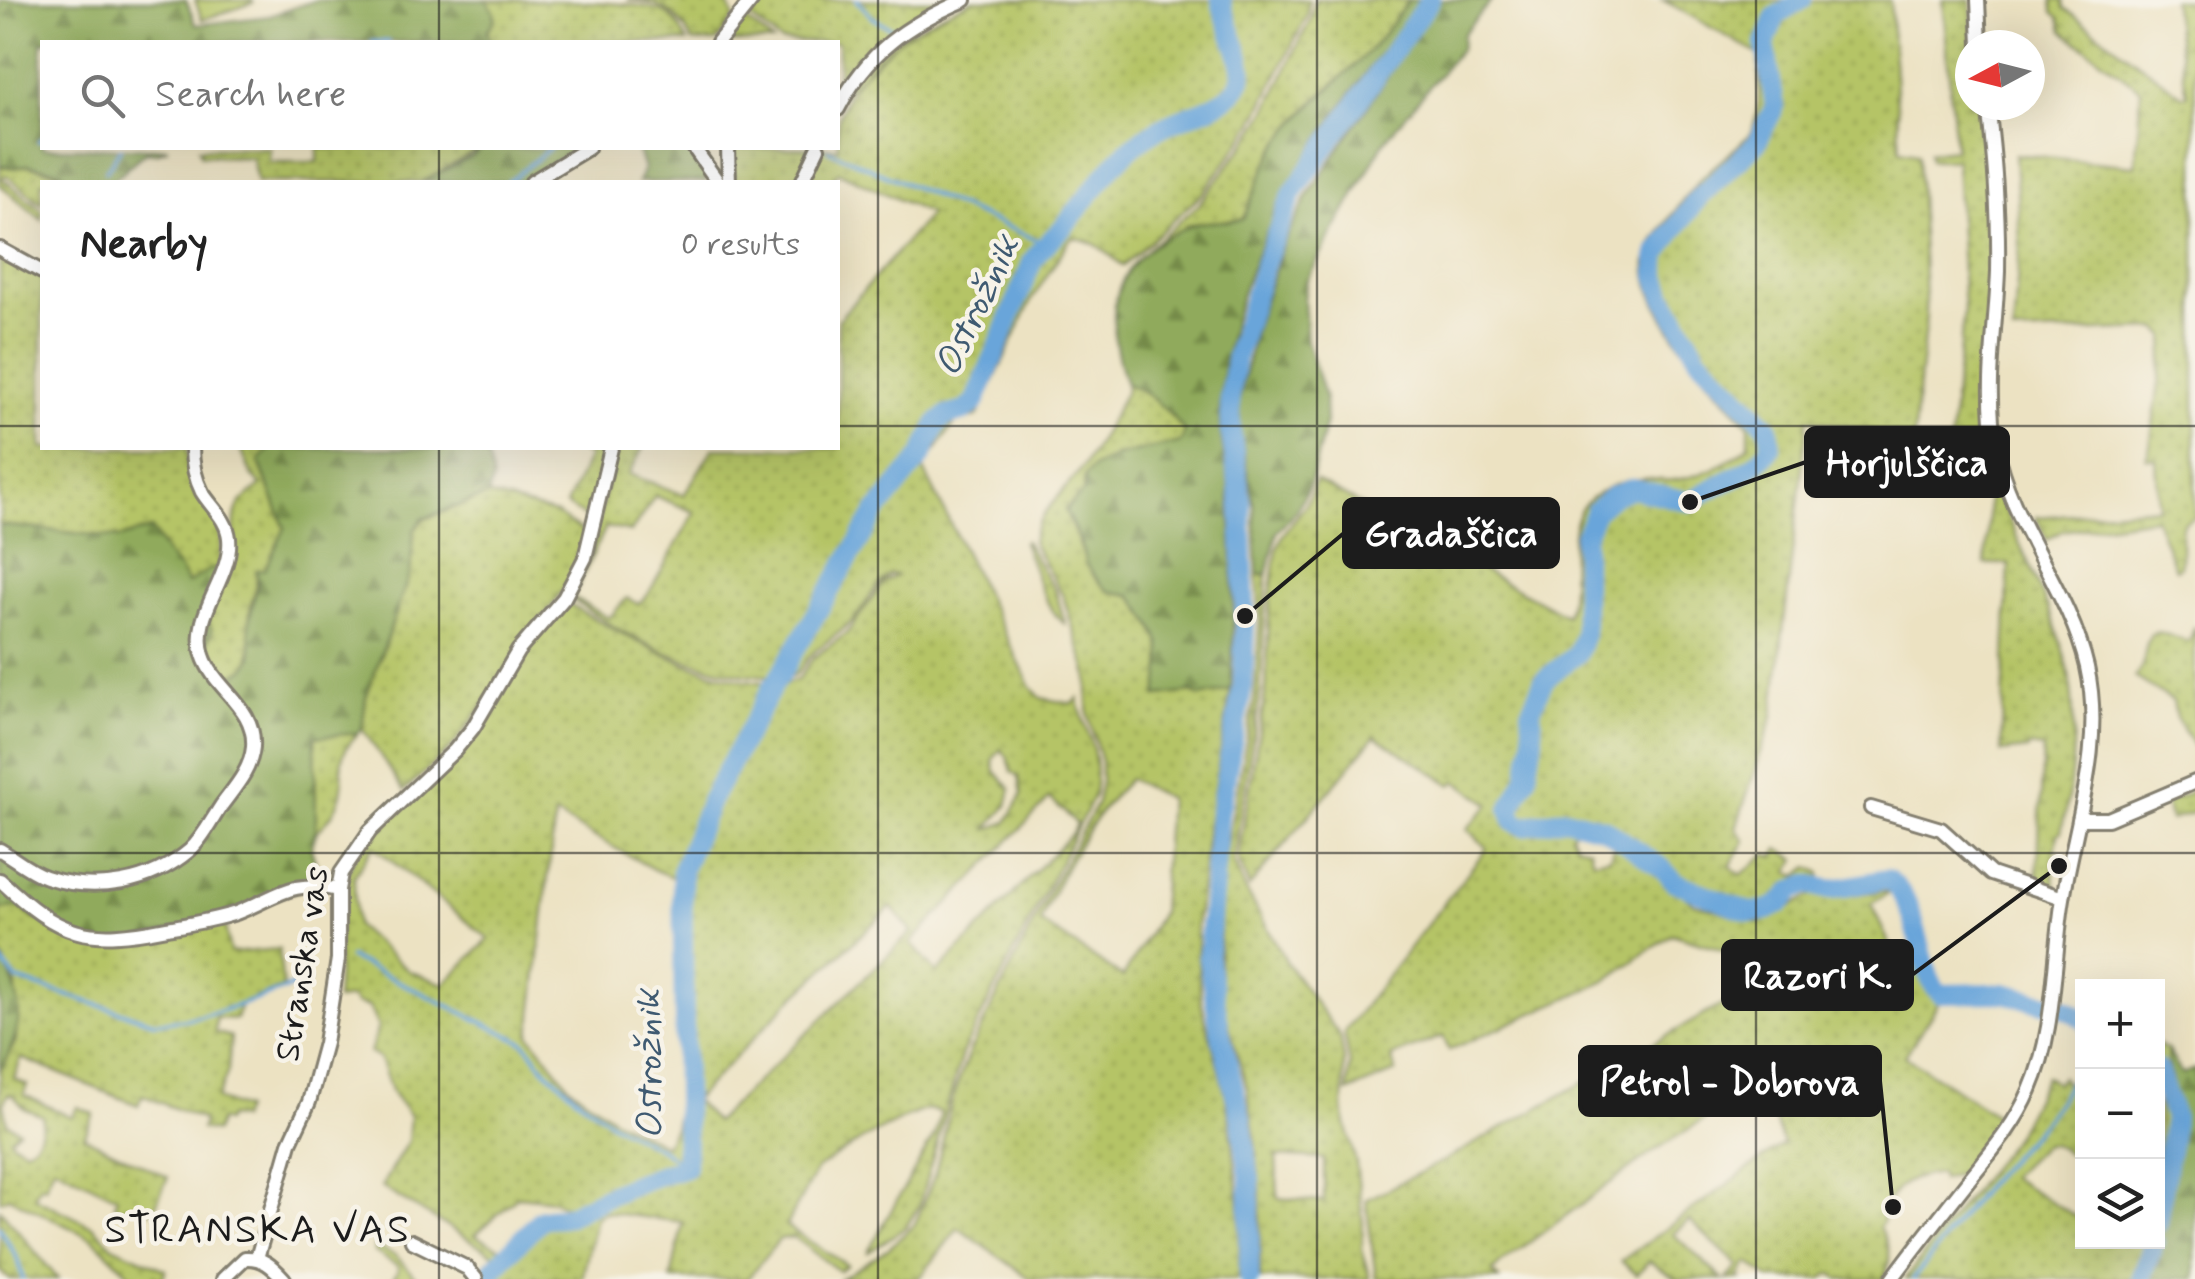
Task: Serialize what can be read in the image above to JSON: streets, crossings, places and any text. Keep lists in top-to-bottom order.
{
  "streets": {
    "street": ["Stranska vas"]
  },
  "districts": ["STRANSKA VAS"],
  "water": ["Ostrožnik"],
  "places": [
    "Horjulščica",
    "Gradaščica",
    "Razori K.",
    "Petrol - Dobrova"
  ],
  "north": "left",
  "page": {
    "search": "Search here",
    "heading": ["Nearby", "0 results"],
    "map_buttons": ["+", "−"]
  }
}
